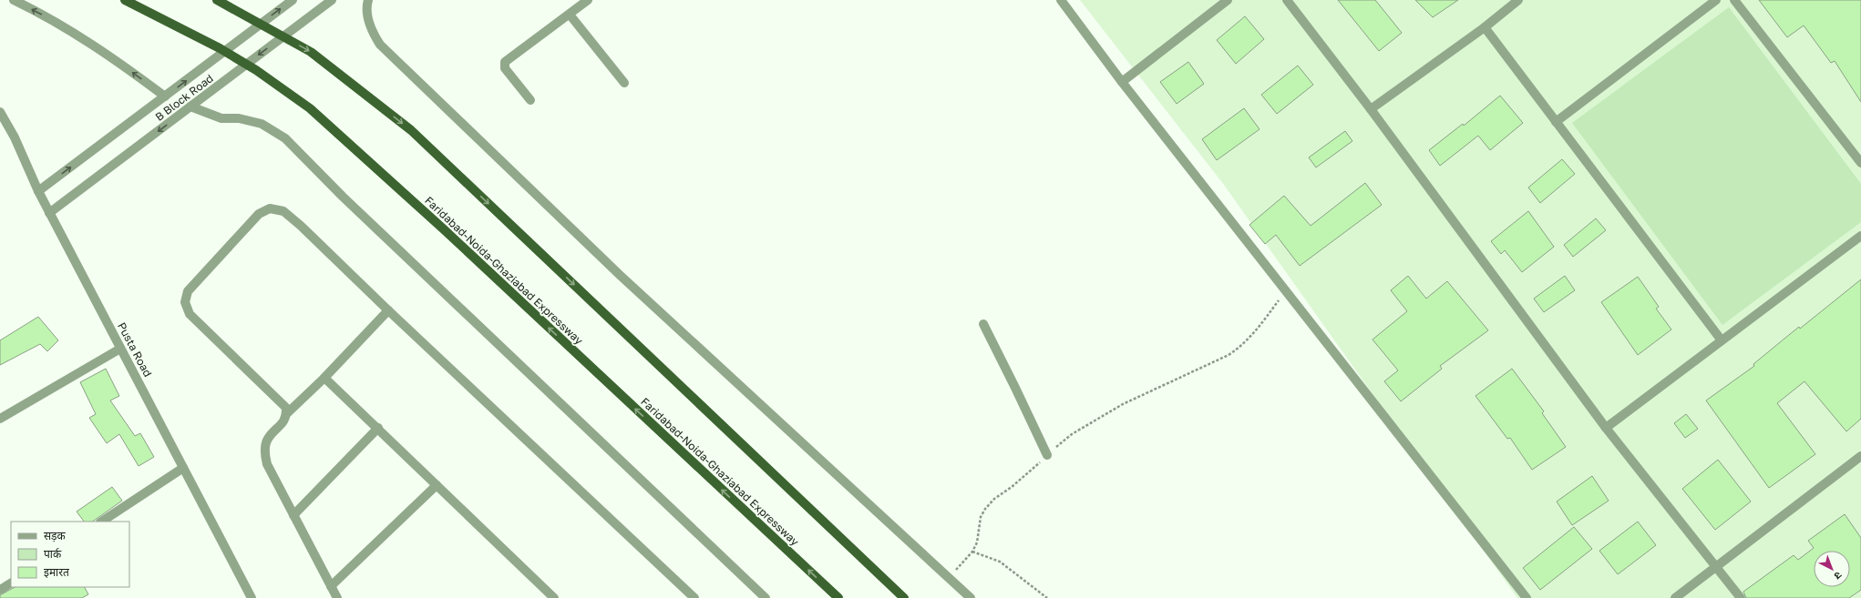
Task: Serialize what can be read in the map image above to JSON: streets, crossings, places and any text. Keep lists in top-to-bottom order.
{
  "streets": {
    "main road": ["Faridabad-Noida-Ghaziabad Expressway"],
    "street": ["B Block Road", "Pusta Road"]
  },
  "crossings": [
    ["B Block Road", "Pusta Road"]
  ],
  "legend": ["सड़क", "पार्क", "इमारत"],
  "north": "bottom right"
}
